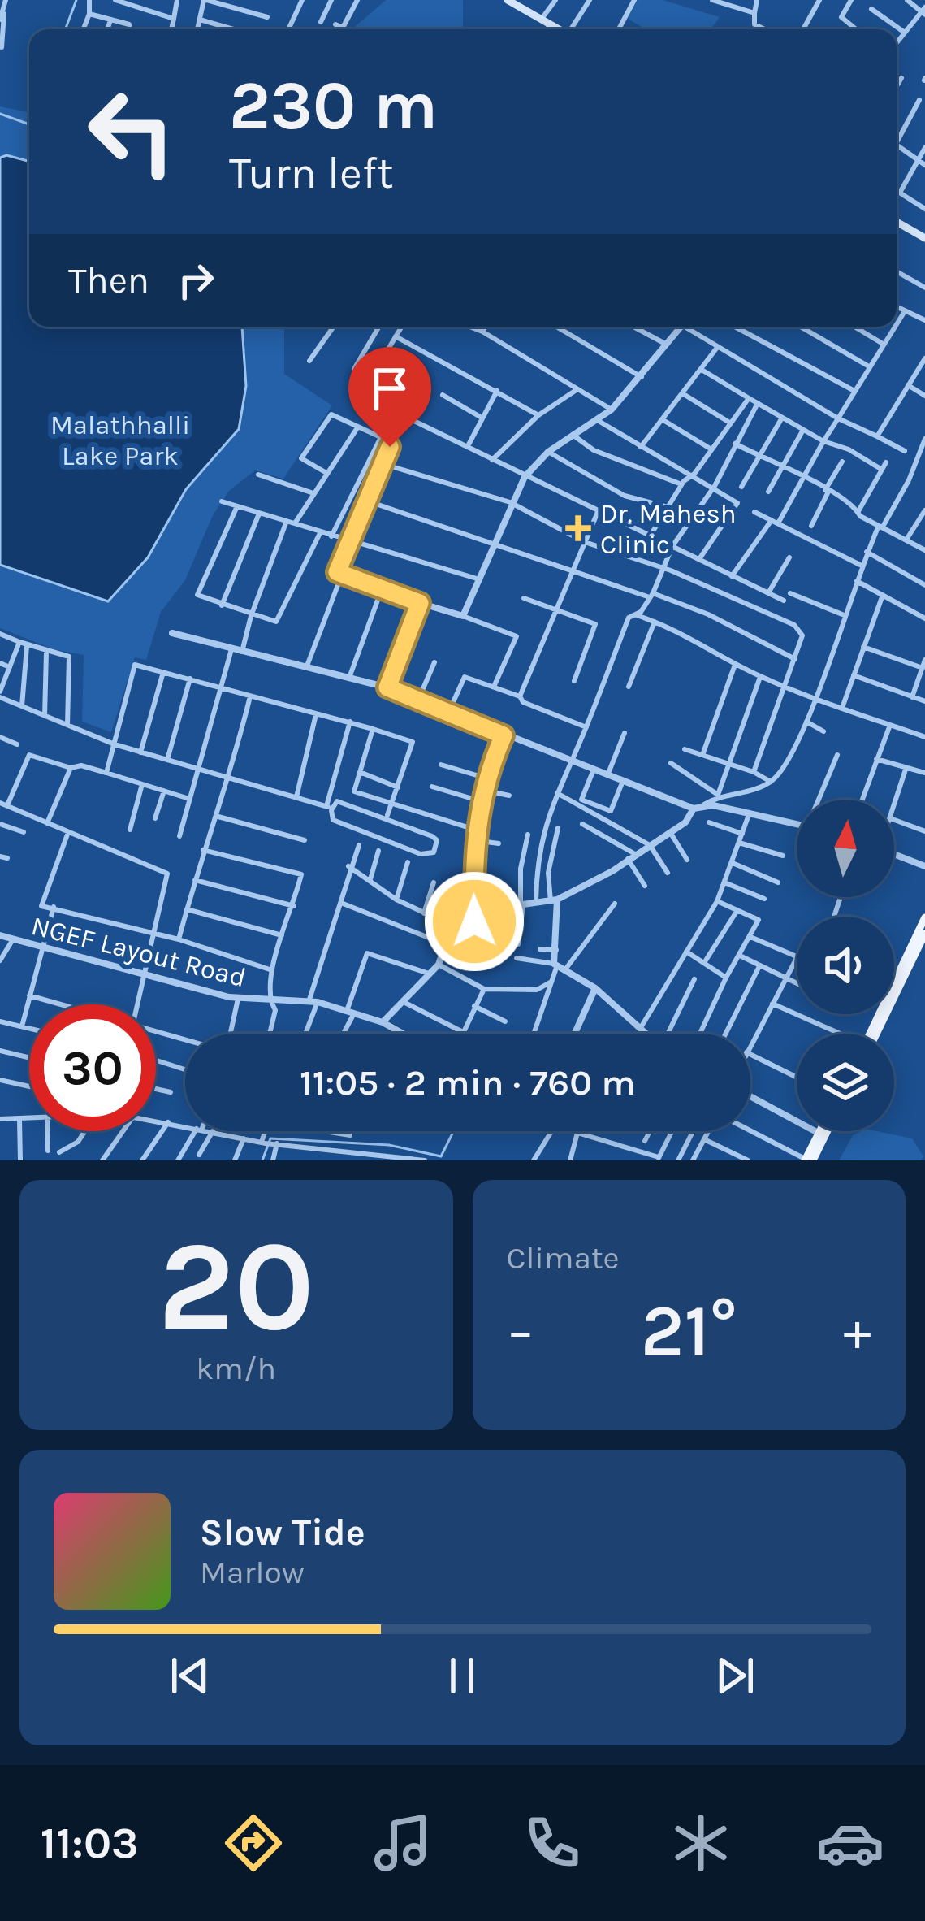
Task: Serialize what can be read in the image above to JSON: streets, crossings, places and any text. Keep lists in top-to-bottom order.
{
  "streets": {
    "street": ["NGEF Layout Road"]
  },
  "parks": ["Malathhalli Lake Park"],
  "places": {
    "health": ["Dr. Mahesh Clinic"]
  },
  "north": "top",
  "page": {
    "turn": ["230 m", "Turn left"],
    "then": "Then",
    "limit": "30",
    "trip": "11:05 · 2 min · 760 m",
    "tile": [
      ["20", "km/h"],
      "Climate"
    ],
    "heat": ["−", "21°", "+"],
    "song": ["Slow Tide", "Marlow"],
    "tabs": "11:03"
  }
}
